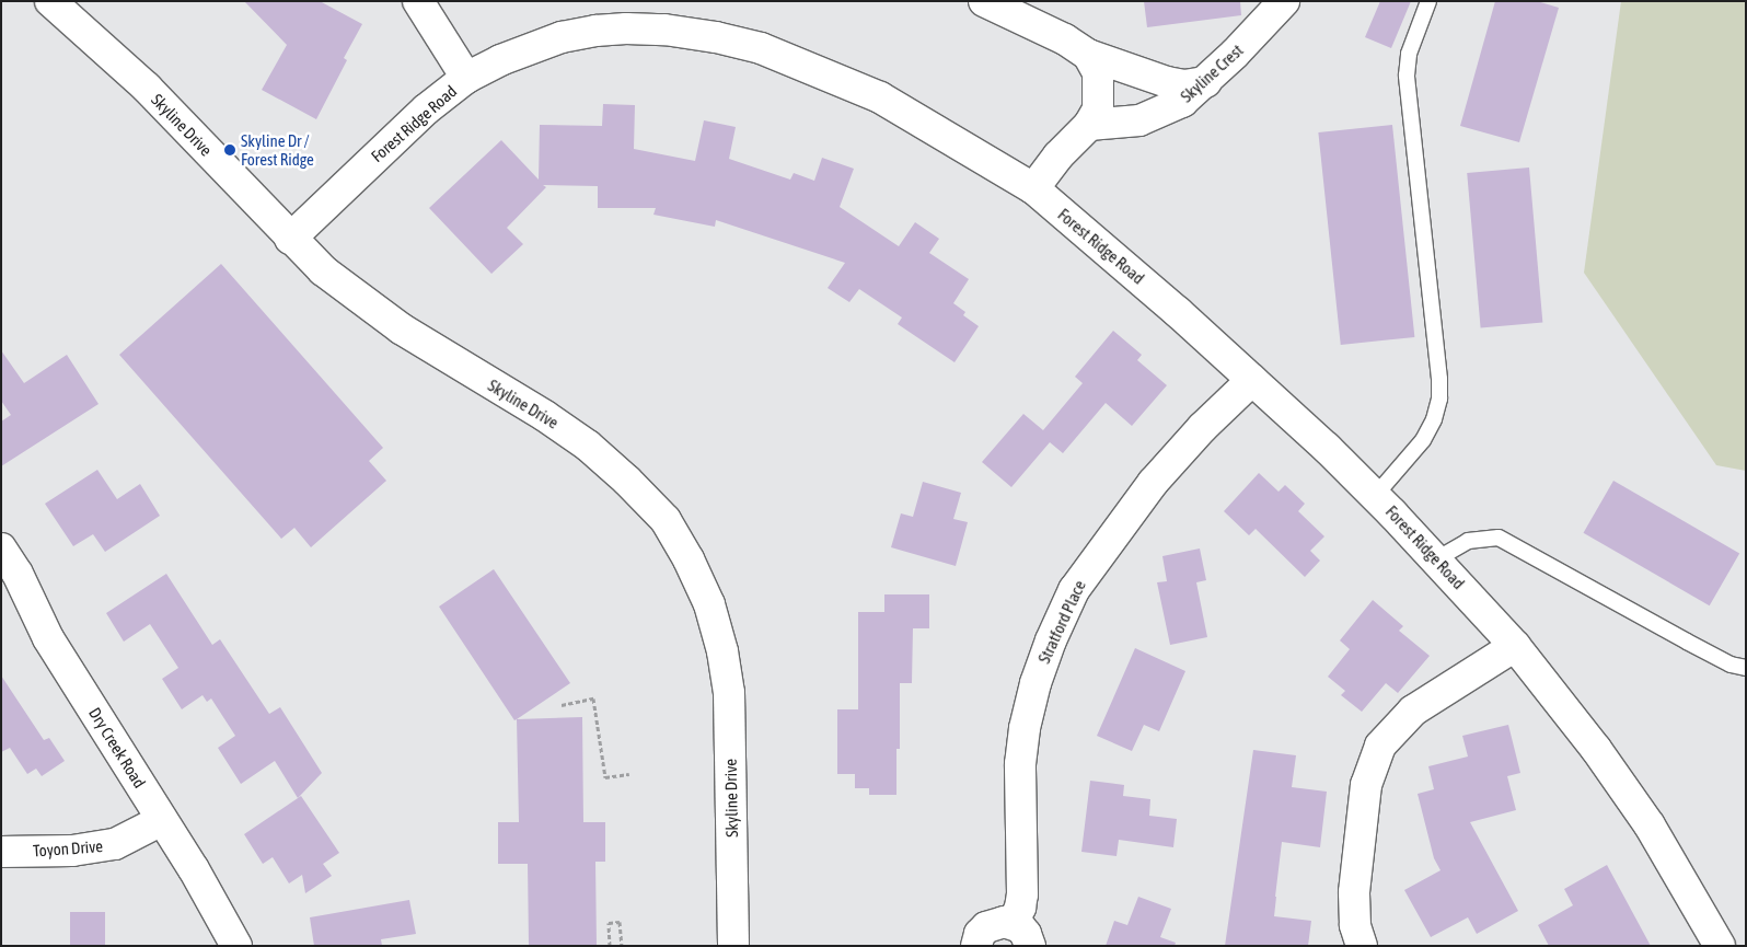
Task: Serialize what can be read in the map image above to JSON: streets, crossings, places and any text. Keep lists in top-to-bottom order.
{
  "streets": {
    "street": [
      "Skyline Crest",
      "Forest Ridge Road",
      "Skyline Drive",
      "Stratford Place",
      "Dry Creek Road",
      "Toyon Drive"
    ]
  },
  "crossings": [
    ["Forest Ridge Road", "Skyline Drive"],
    ["Forest Ridge Road", "Stratford Place"],
    ["Dry Creek Road", "Toyon Drive"]
  ],
  "places": ["Skyline Dr / Forest Ridge"]
}
